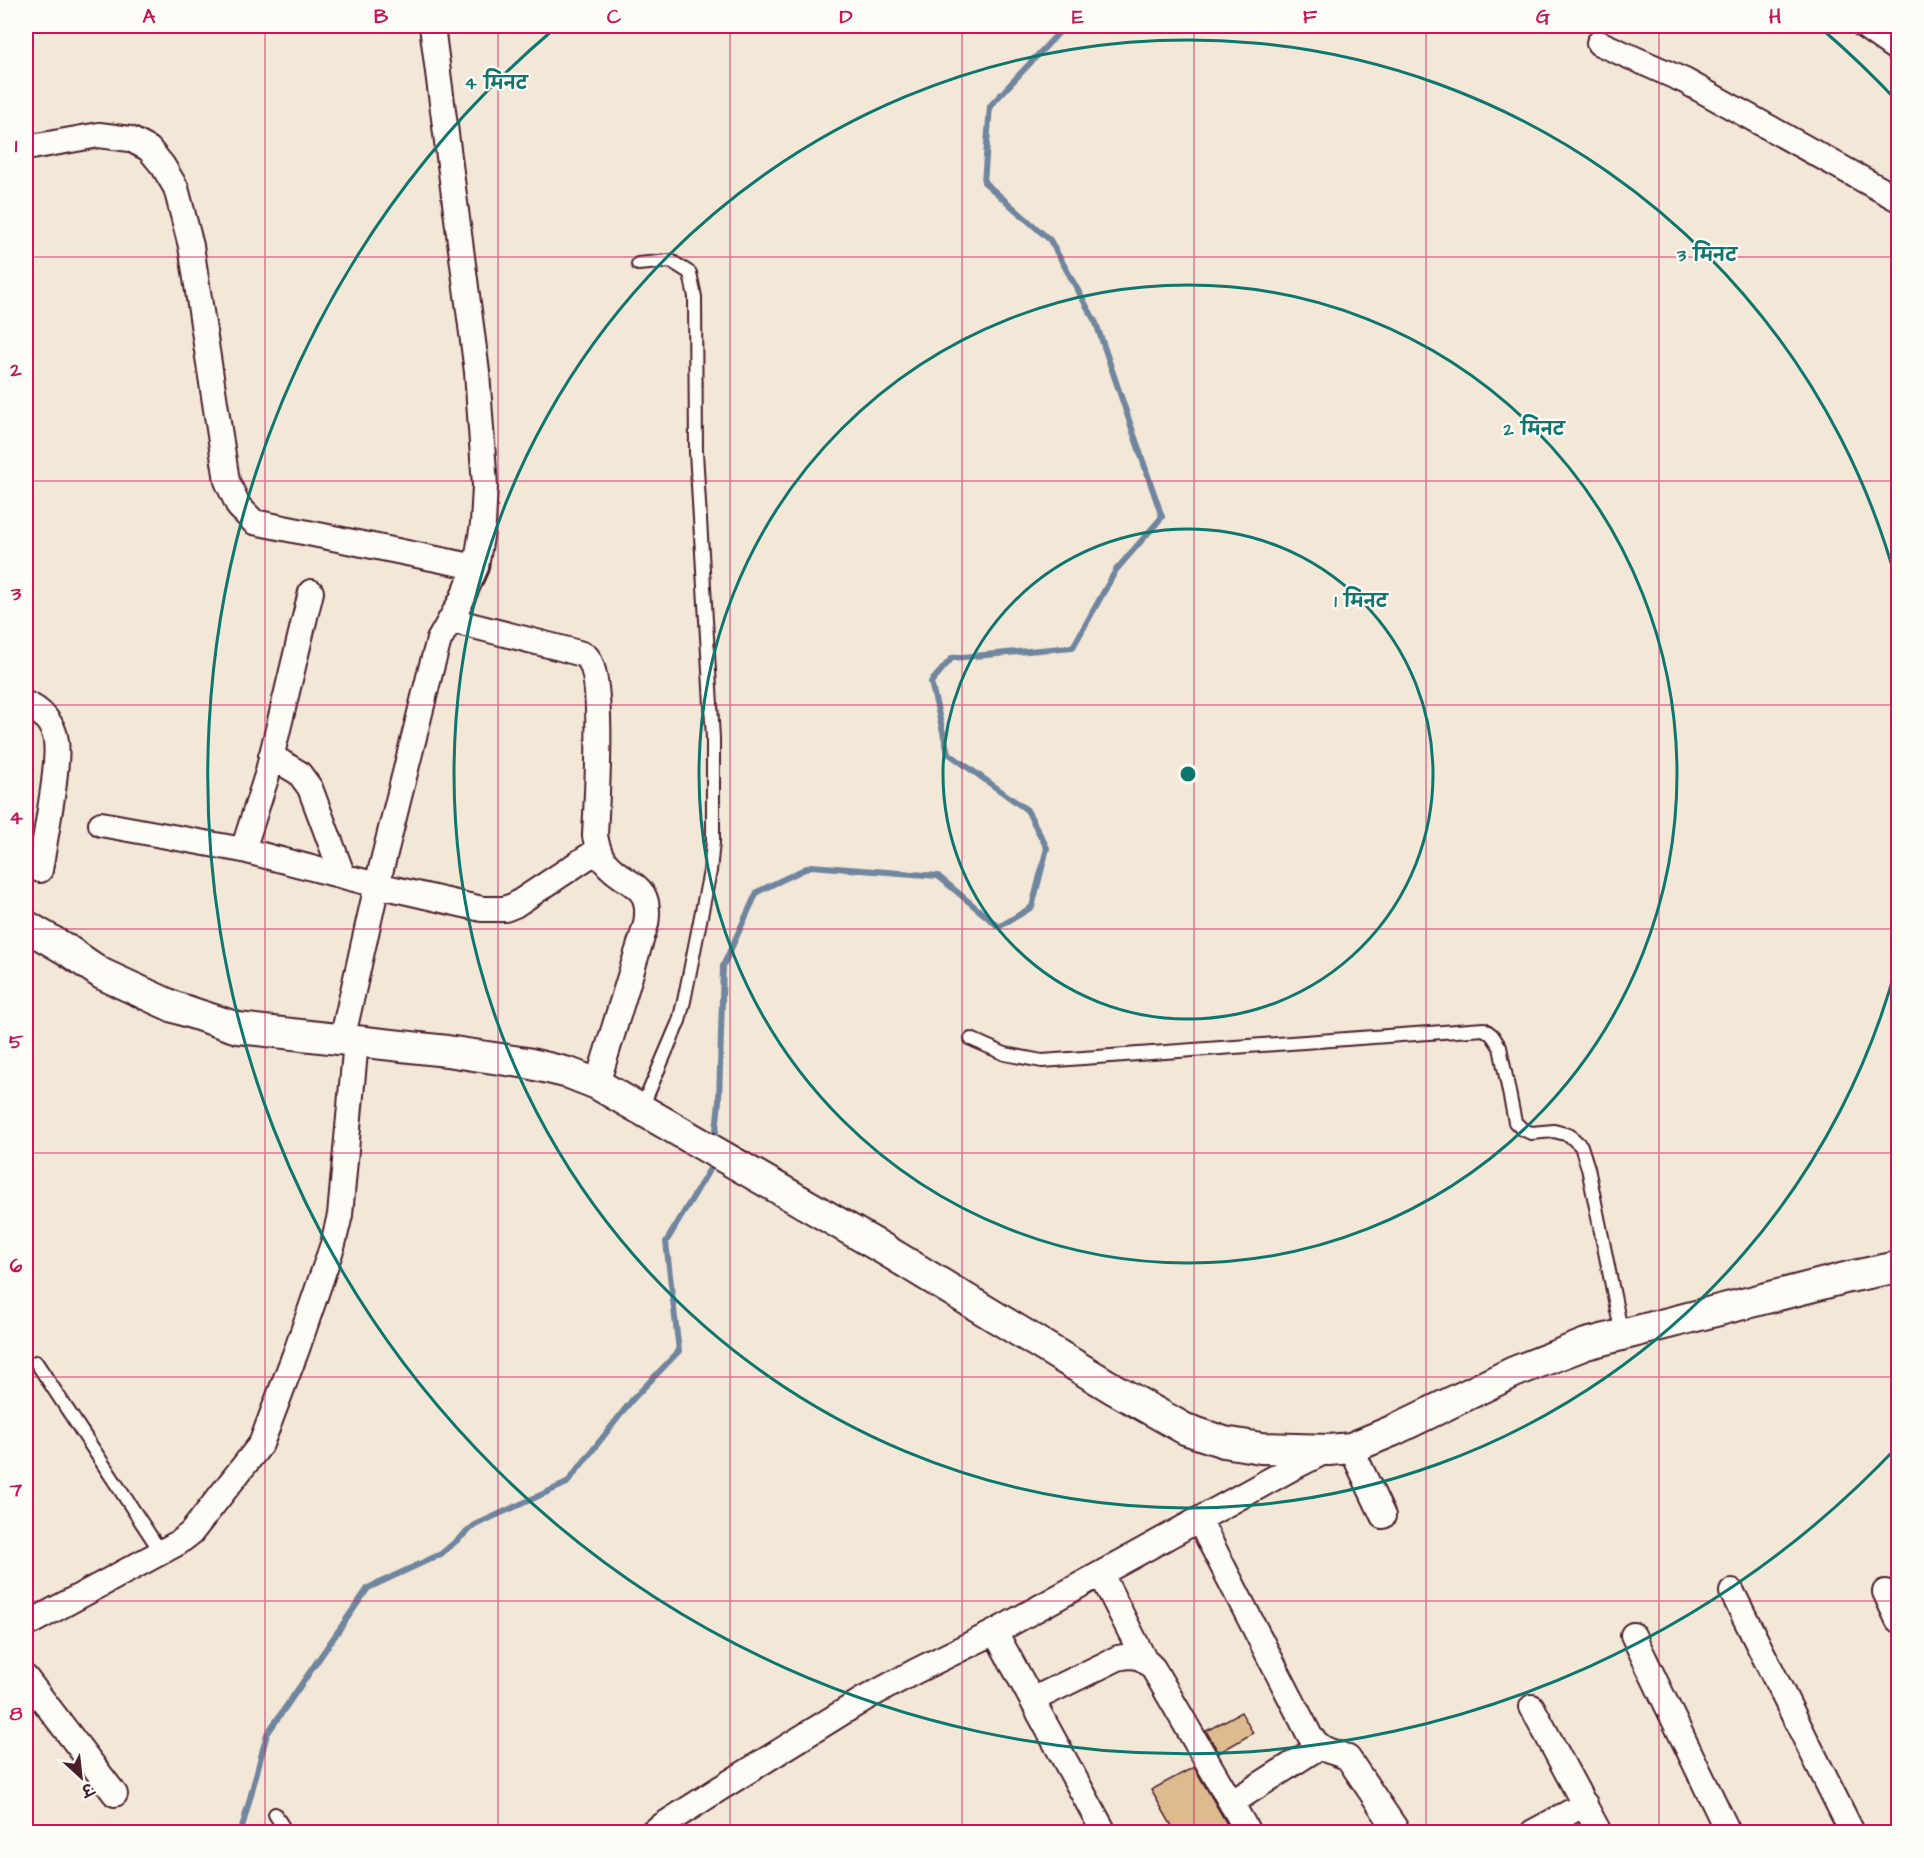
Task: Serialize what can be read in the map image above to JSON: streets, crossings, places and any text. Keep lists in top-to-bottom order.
{
  "north": "bottom right",
  "grid": {
    "columns": [
      "A",
      "B",
      "C",
      "D",
      "E",
      "F",
      "G",
      "H"
    ],
    "rows": [
      "1",
      "2",
      "3",
      "4",
      "5",
      "6",
      "7",
      "8"
    ]
  },
  "rings": [
    "4 मिनट",
    "3 मिनट",
    "2 मिनट",
    "1 मिनट"
  ]
}
